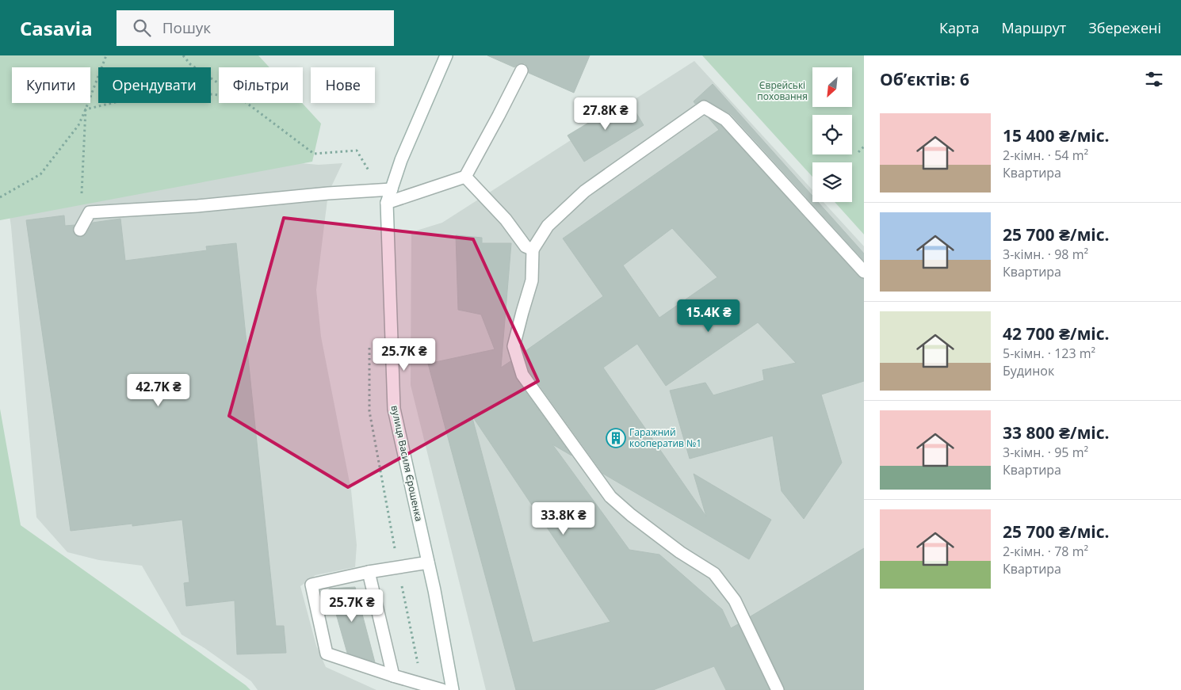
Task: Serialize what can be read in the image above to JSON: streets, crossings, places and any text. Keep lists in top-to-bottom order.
{
  "streets": {
    "main road": ["вулиця Василя Єрошенка"]
  },
  "parks": ["Єврейські поховання"],
  "places": {
    "building": ["Гаражний кооператив №1"]
  },
  "north": "bottom left",
  "page": {
    "header": "Casavia",
    "search": "Пошук",
    "nav": ["Карта", "Маршрут", "Збережені"],
    "heading": "Об’єктів: 6",
    "chip": [
      "Купити",
      "Орендувати",
      "Фільтри",
      "Нове"
    ],
    "price": [
      "27.8K ₴",
      "15.4K ₴",
      "25.7K ₴",
      "42.7K ₴",
      "33.8K ₴",
      "25.7K ₴"
    ],
    "list": [
      {
        "name": "15 400 ₴/міс.",
        "note": "2-кімн. · 54 m² · Квартира"
      },
      {
        "name": "25 700 ₴/міс.",
        "note": "3-кімн. · 98 m² · Квартира"
      },
      {
        "name": "42 700 ₴/міс.",
        "note": "5-кімн. · 123 m² · Будинок"
      },
      {
        "name": "33 800 ₴/міс.",
        "note": "3-кімн. · 95 m² · Квартира"
      },
      {
        "name": "25 700 ₴/міс.",
        "note": "2-кімн. · 78 m² · Квартира"
      }
    ]
  }
}
